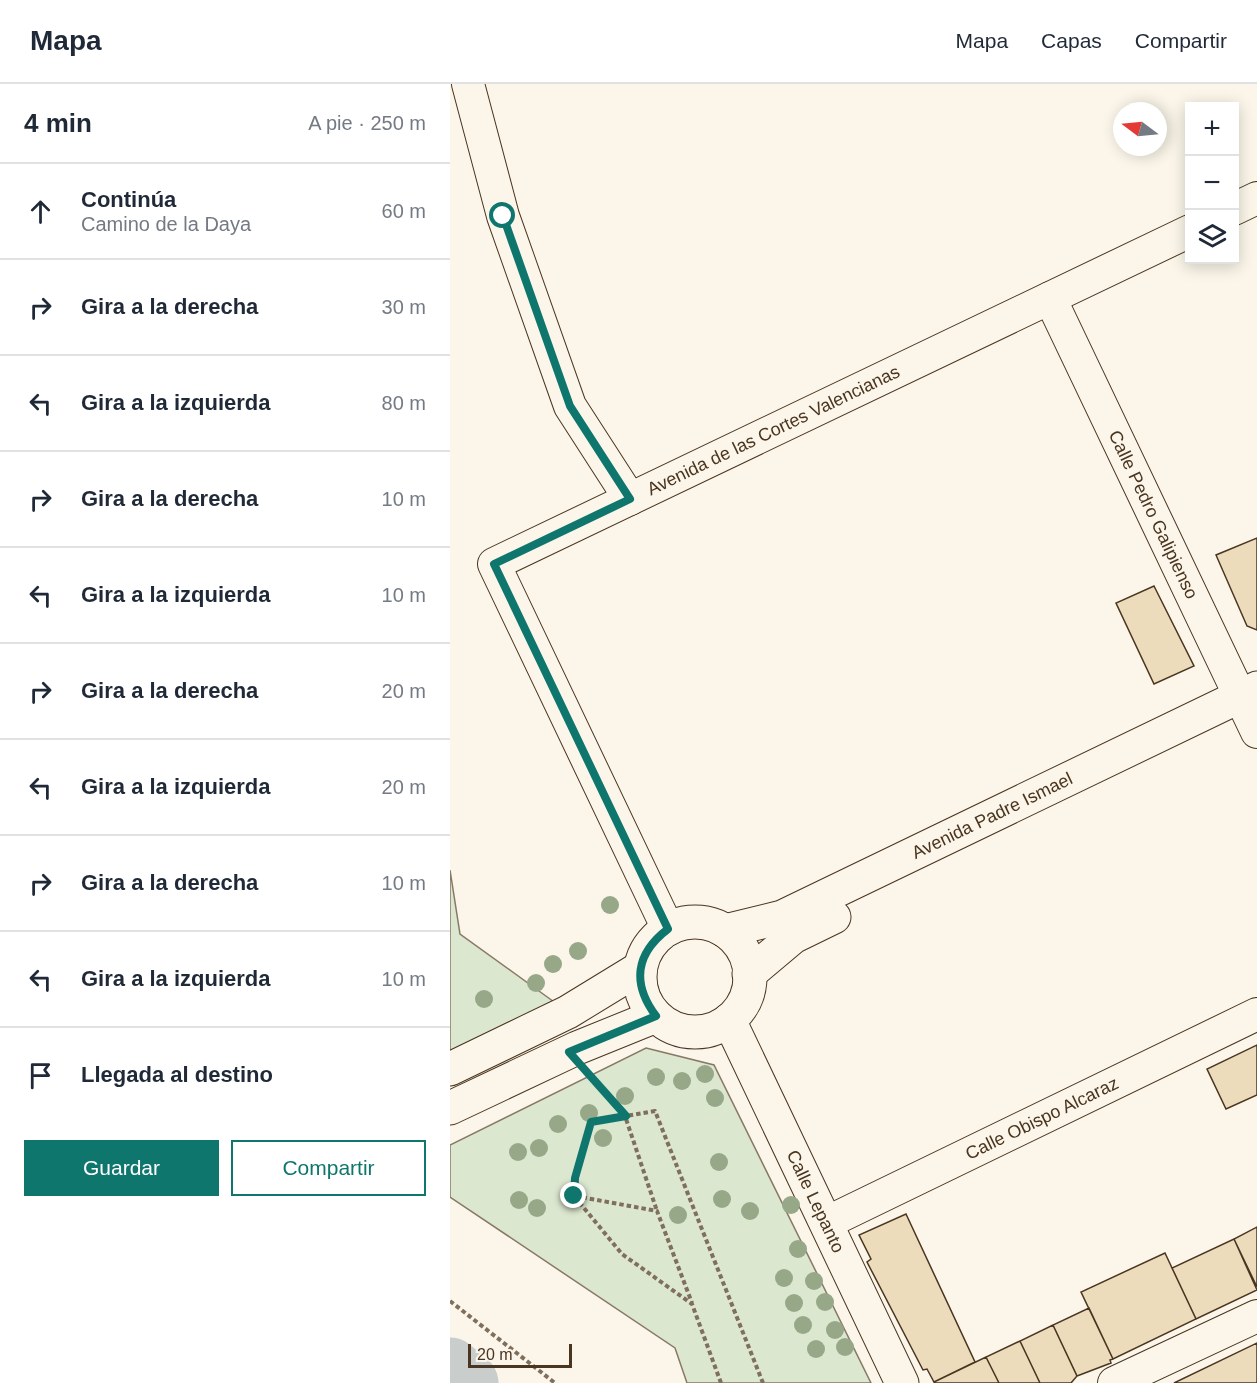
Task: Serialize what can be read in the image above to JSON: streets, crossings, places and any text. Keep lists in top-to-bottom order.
{
  "streets": {
    "main road": ["Avenida Padre Ismael", "Calle Lepanto"],
    "street": ["Avenida de las Cortes Valencianas", "Calle Pedro Galipienso", "Calle Obispo Alcaraz"]
  },
  "crossings": [
    ["Avenida de las Cortes Valencianas", "Calle Pedro Galipienso"],
    ["Avenida de las Cortes Valencianas", "Avenida Padre Ismael"],
    ["Avenida de las Cortes Valencianas", "Calle Lepanto"],
    ["Calle Pedro Galipienso", "Avenida Padre Ismael"],
    ["Avenida Padre Ismael", "Calle Lepanto"],
    ["Calle Obispo Alcaraz", "Calle Lepanto"]
  ],
  "scale_bar": "20 m",
  "north": "left",
  "page": {
    "header": "Mapa",
    "nav": ["Mapa", "Capas", "Compartir"],
    "heading": ["4 min", "A pie · 250 m"],
    "map_buttons": ["+", "−"],
    "list": [
      ["Continúa", "Camino de la Daya", "60 m"],
      ["Gira a la derecha", "30 m"],
      ["Gira a la izquierda", "80 m"],
      ["Gira a la derecha", "10 m"],
      ["Gira a la izquierda", "10 m"],
      ["Gira a la derecha", "20 m"],
      ["Gira a la izquierda", "20 m"],
      ["Gira a la derecha", "10 m"],
      ["Gira a la izquierda", "10 m"],
      "Llegada al destino"
    ],
    "buttons": ["Guardar", "Compartir"],
    "scale": "20 m"
  }
}
